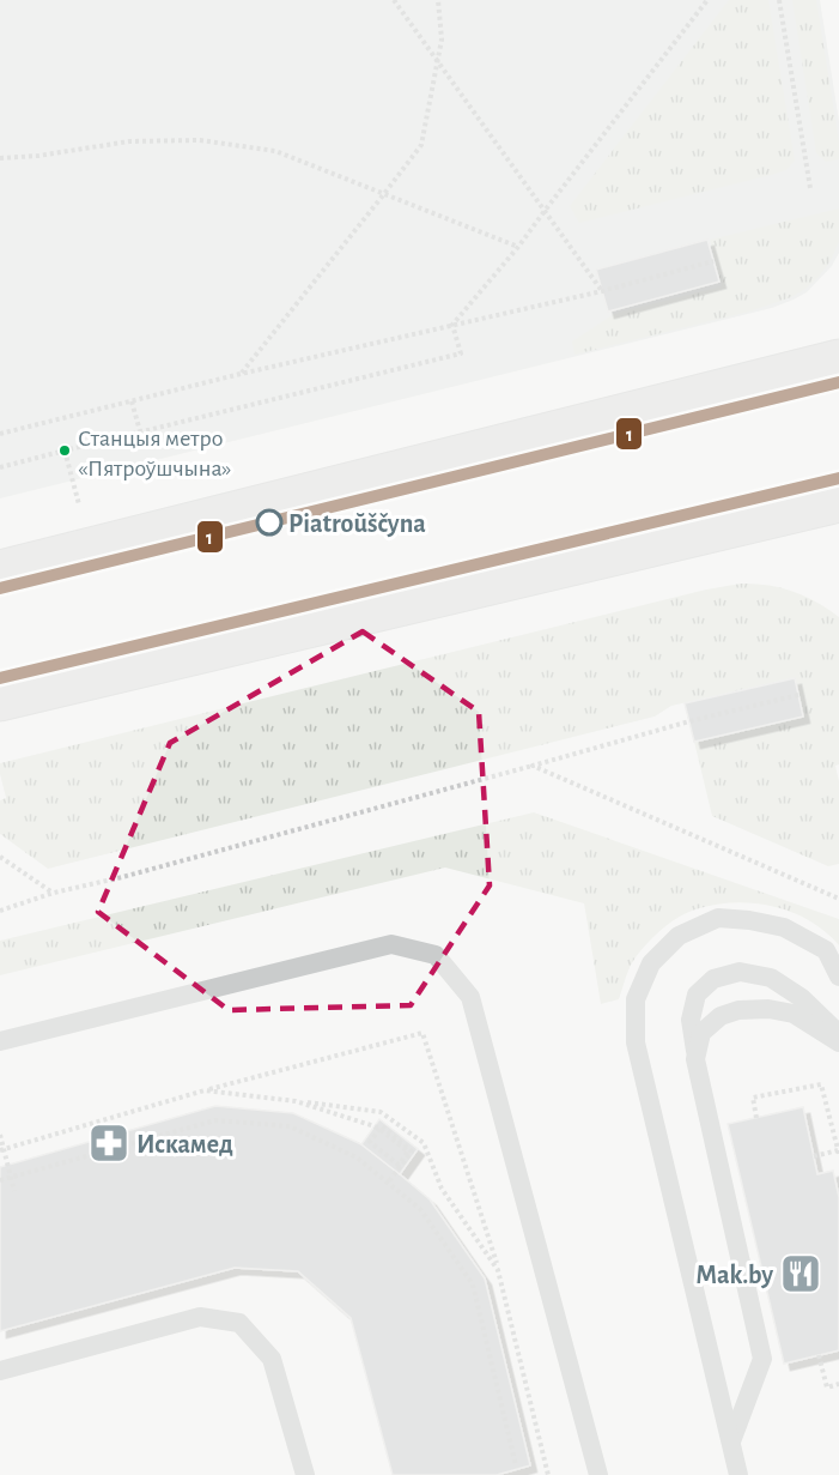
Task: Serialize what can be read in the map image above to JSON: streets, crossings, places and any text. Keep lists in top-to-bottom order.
{
  "places": {
    "other": ["Станцыя метро «Пятроўшчына»", "Piatroŭščyna"],
    "pharmacy": ["Искамед"],
    "restaurant": ["Mak.by"]
  },
  "lines": ["transit line 1"]
}
